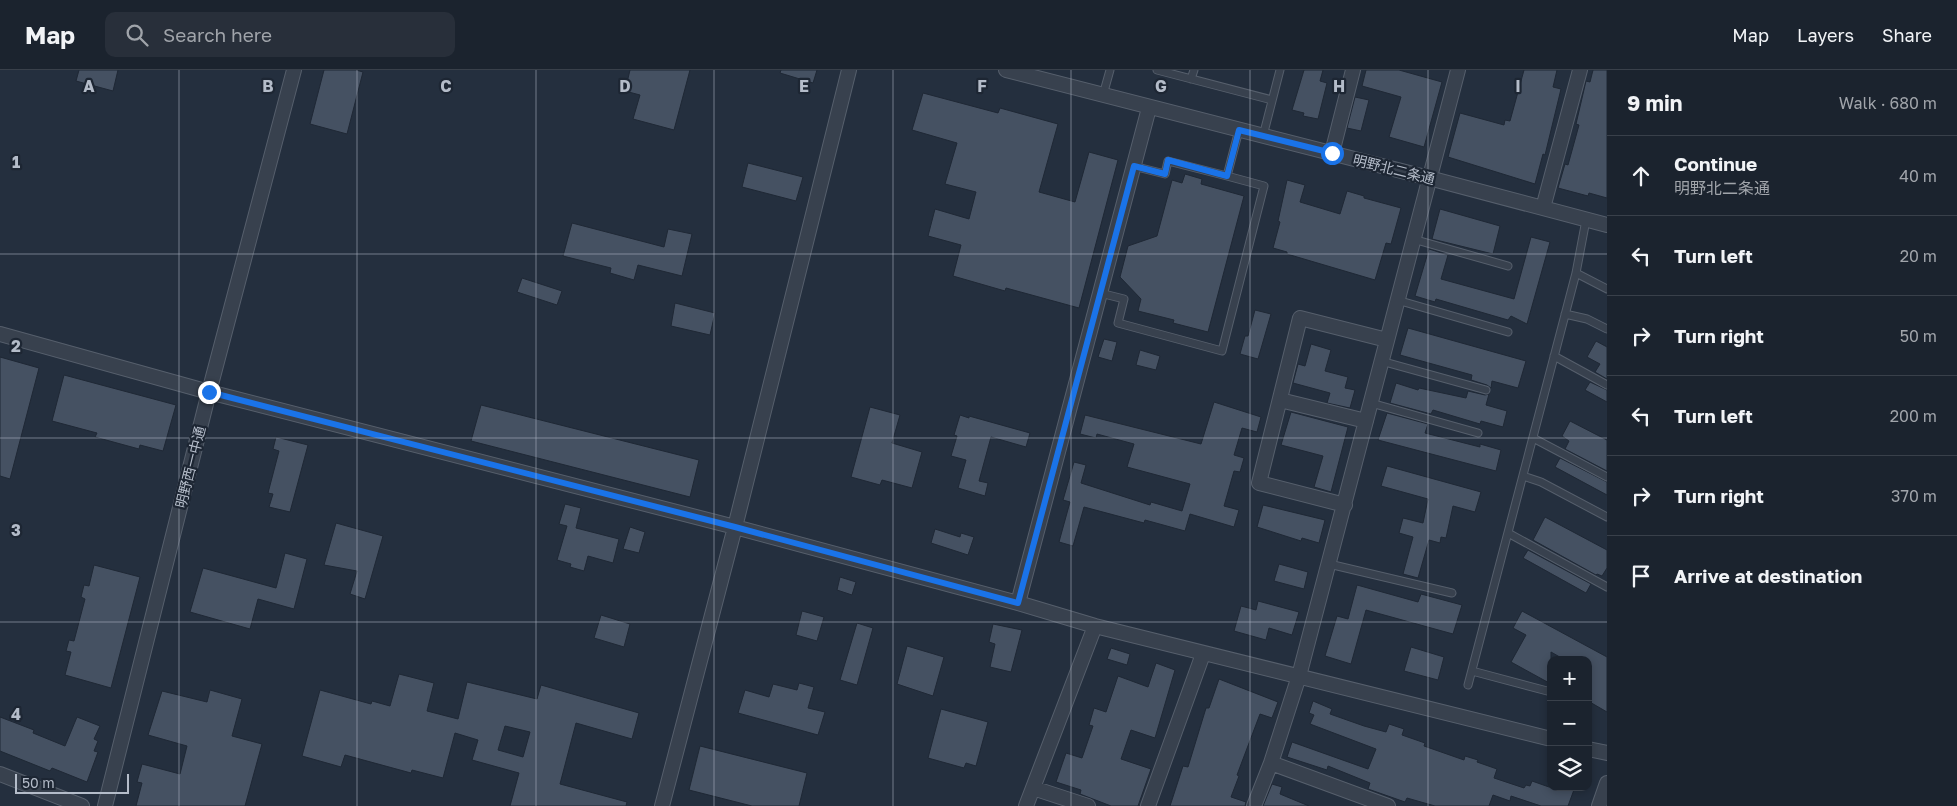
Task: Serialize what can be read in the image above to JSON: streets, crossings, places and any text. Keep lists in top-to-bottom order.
{
  "streets": {
    "street": ["明野北二条通", "明野西一中通"]
  },
  "scale_bar": "50 m",
  "page": {
    "header": "Map",
    "search": "Search here",
    "nav": ["Map", "Layers", "Share"],
    "heading": ["9 min", "Walk · 680 m"],
    "list": [
      ["Continue", "明野北二条通", "40 m"],
      ["Turn left", "20 m"],
      ["Turn right", "50 m"],
      ["Turn left", "200 m"],
      ["Turn right", "370 m"],
      "Arrive at destination"
    ],
    "map_buttons": ["+", "−"],
    "scale": "50 m"
  },
  "grid": {
    "columns": [
      "A",
      "B",
      "C",
      "D",
      "E",
      "F",
      "G",
      "H",
      "I"
    ],
    "rows": [
      "1",
      "2",
      "3",
      "4"
    ]
  }
}
